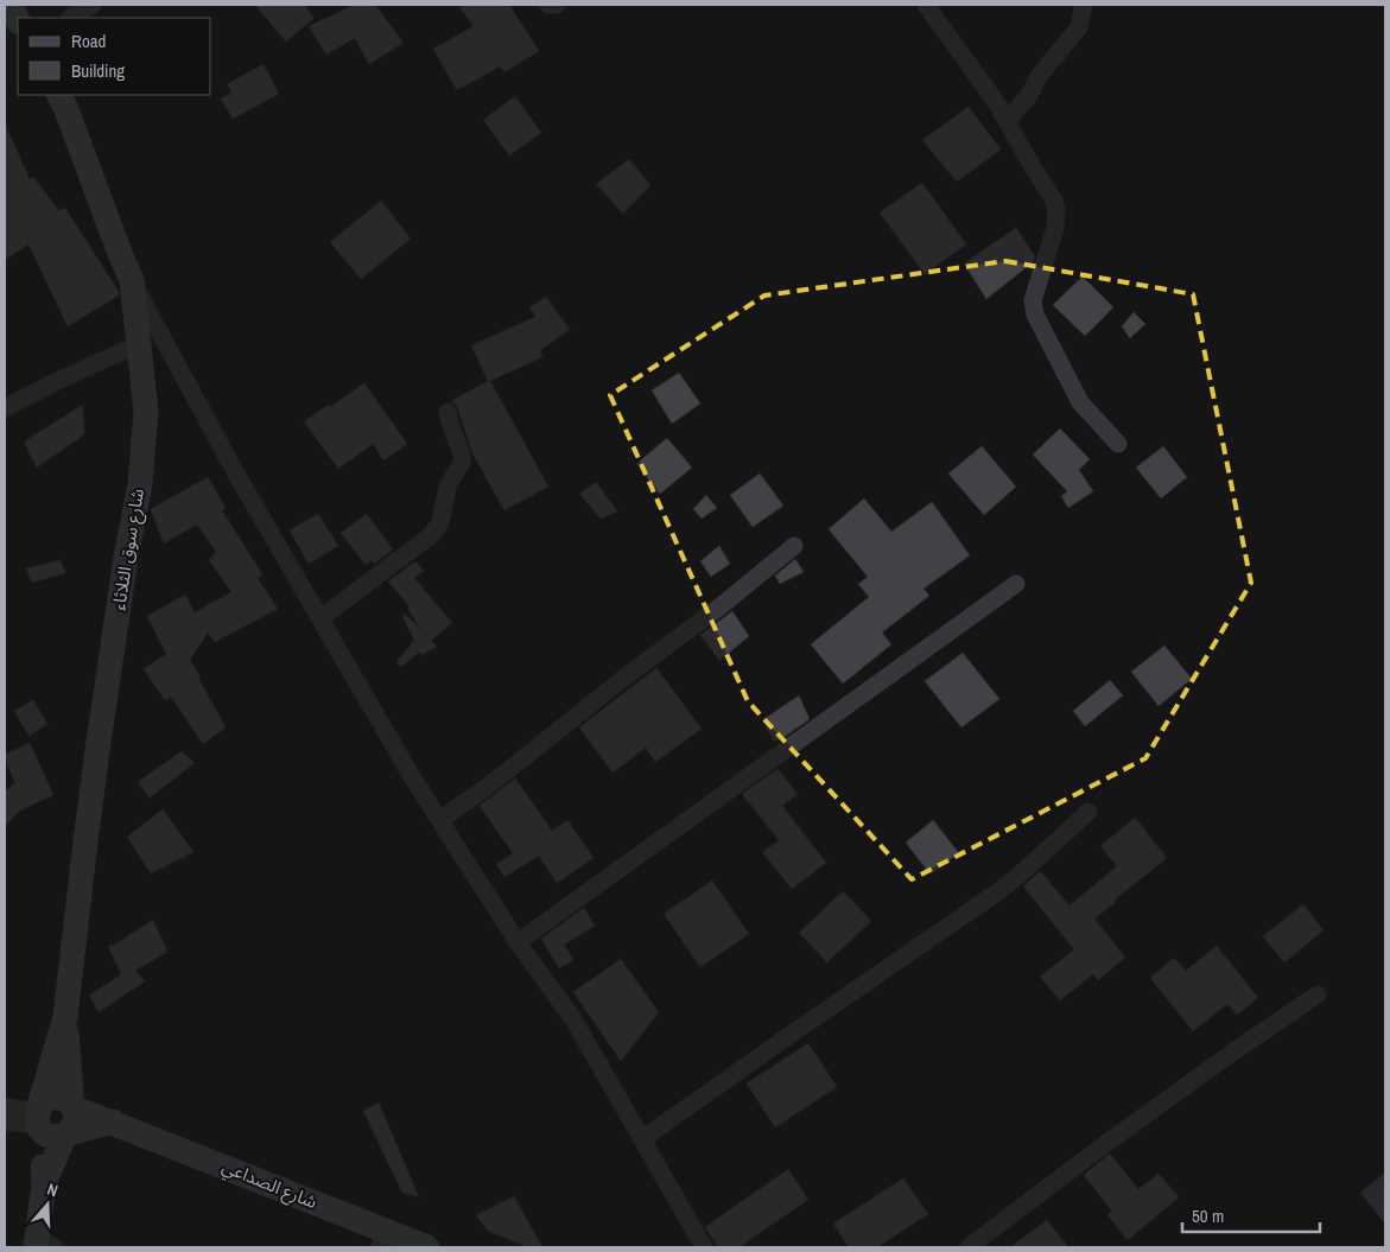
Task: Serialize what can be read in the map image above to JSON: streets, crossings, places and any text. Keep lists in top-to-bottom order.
{
  "streets": {
    "street": ["شارع سوق الثلاثاء", "شارع الصداعي"]
  },
  "legend": ["Road", "Building"],
  "scale_bar": "50 m",
  "north": "top"
}
